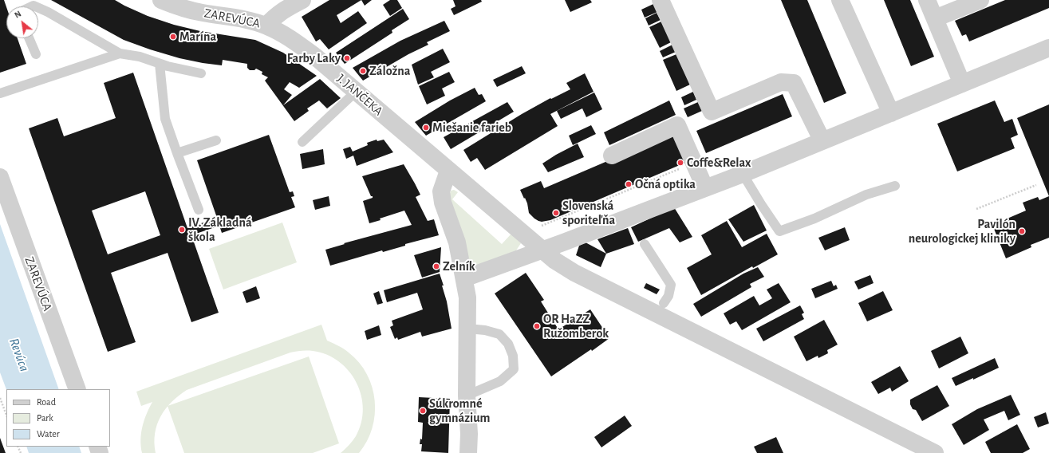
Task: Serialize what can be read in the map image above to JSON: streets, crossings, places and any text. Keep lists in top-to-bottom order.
{
  "streets": {
    "street": ["ZAREVÚCA", "J. JANČEKA"]
  },
  "crossings": [
    ["ZAREVÚCA", "J. JANČEKA"]
  ],
  "water": ["Revúca"],
  "places": [
    "Marína",
    "Farby Laky",
    "Záložna",
    "Miešanie farieb",
    "Coffe&Relax",
    "Očná optika",
    "Slovenská sporiteľňa",
    "IV. Základná škola",
    "Pavilón neurologickej kliniky",
    "Zelník",
    "OR HaZZ Ružomberok",
    "Súkromné gymnázium"
  ],
  "legend": ["Road", "Park", "Water"],
  "north": "top left"
}
